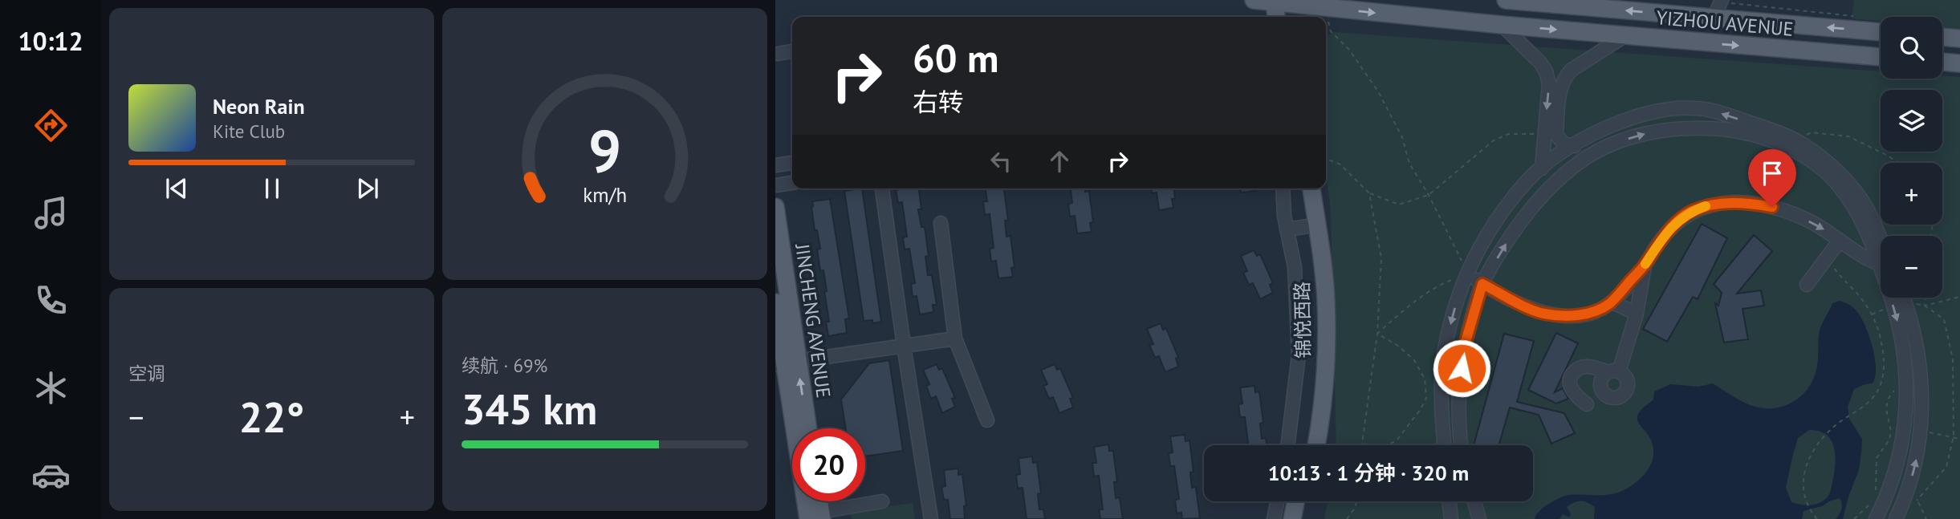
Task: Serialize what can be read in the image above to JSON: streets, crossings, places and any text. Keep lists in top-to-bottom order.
{
  "streets": {
    "main road": ["YIZHOU AVENUE", "锦悦西路", "JINCHENG AVENUE"]
  },
  "page": {
    "tabs": "10:12",
    "map_buttons": ["+", "−"],
    "turn": ["60 m", "右转"],
    "song": ["Neon Rain", "Kite Club"],
    "tile": [
      "空调",
      ["续航 · 69%", "345 km"]
    ],
    "heat": ["−", "22°", "+"],
    "limit": "20",
    "trip": "10:13 · 1 分钟 · 320 m",
    "gauge": ["9", "km/h"]
  }
}
